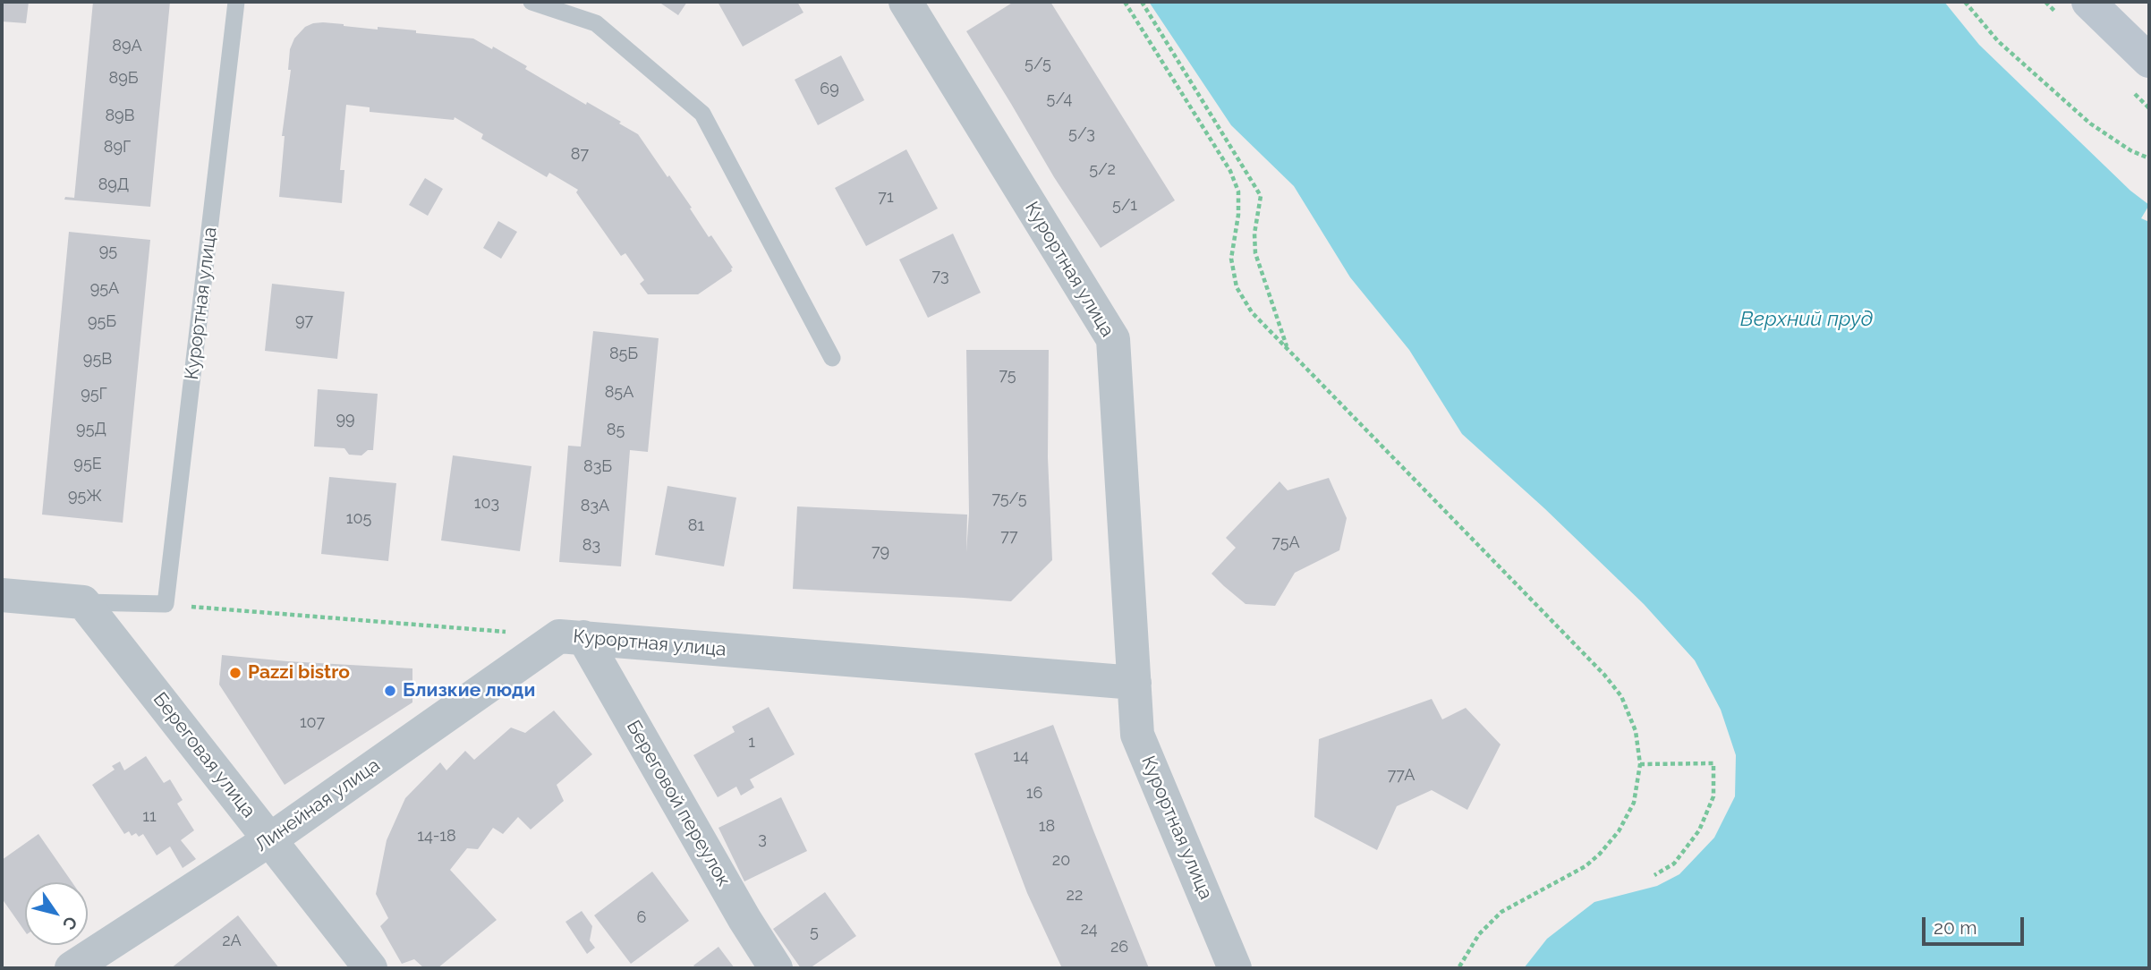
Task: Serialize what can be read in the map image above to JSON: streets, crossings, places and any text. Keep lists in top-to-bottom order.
{
  "streets": {
    "street": [
      "Курортная улица",
      "Береговая улица",
      "Береговой переулок",
      "Линейная улица"
    ]
  },
  "crossings": [
    ["Курортная улица", "Береговой переулок"],
    ["Курортная улица", "Линейная улица"],
    ["Береговая улица", "Линейная улица"],
    ["Береговой переулок", "Линейная улица"]
  ],
  "water": ["Верхний пруд"],
  "places": ["Pazzi bistro", "Близкие люди"],
  "house_numbers": [
    "89А",
    "5/5",
    "89Б",
    "69",
    "5/4",
    "89В",
    "5/3",
    "89Г",
    "87",
    "5/2",
    "89Д",
    "71",
    "5/1",
    "95",
    "73",
    "95А",
    "97",
    "95Б",
    "85Б",
    "95В",
    "75",
    "85А",
    "95Г",
    "99",
    "95Д",
    "85",
    "95Е",
    "83Б",
    "95Ж",
    "75/5",
    "103",
    "83А",
    "105",
    "81",
    "77",
    "75А",
    "83",
    "79",
    "107",
    "1",
    "14",
    "77А",
    "16",
    "11",
    "18",
    "14-18",
    "3",
    "20",
    "22",
    "6",
    "24",
    "5",
    "2А",
    "26"
  ],
  "scale_bar": "20 m",
  "north": "bottom right"
}
